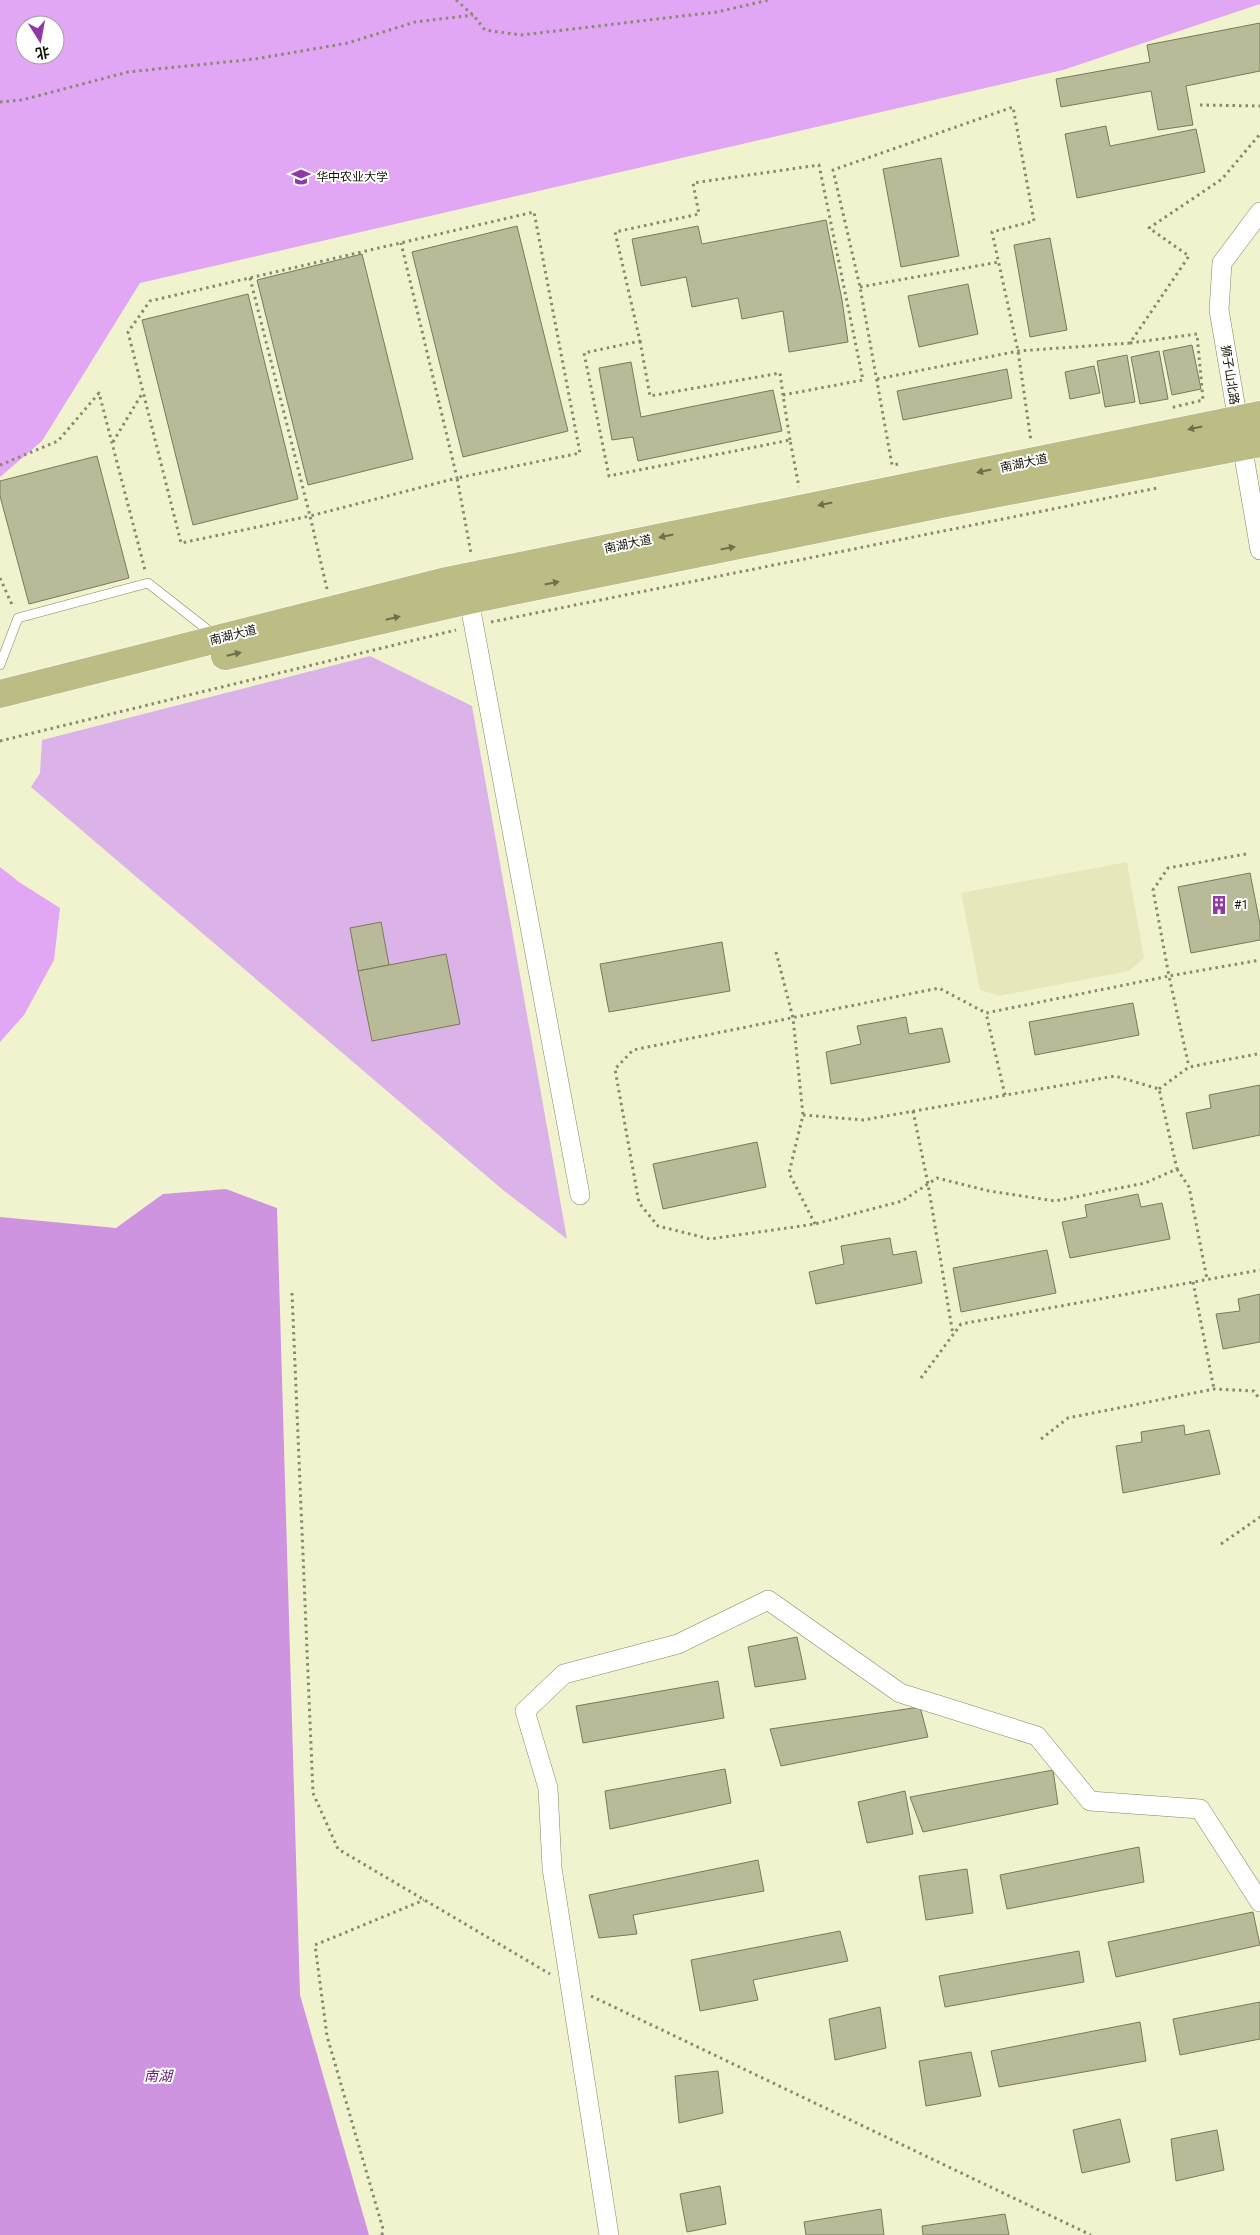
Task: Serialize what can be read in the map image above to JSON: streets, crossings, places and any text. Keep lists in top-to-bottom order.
{
  "streets": {
    "main road": ["南湖大道"],
    "street": ["狮子山北路"]
  },
  "crossings": [
    ["狮子山北路", "南湖大道"]
  ],
  "water": ["南湖"],
  "places": {
    "school or university": ["华中农业大学"],
    "building": ["#1"]
  },
  "north": "bottom"
}
